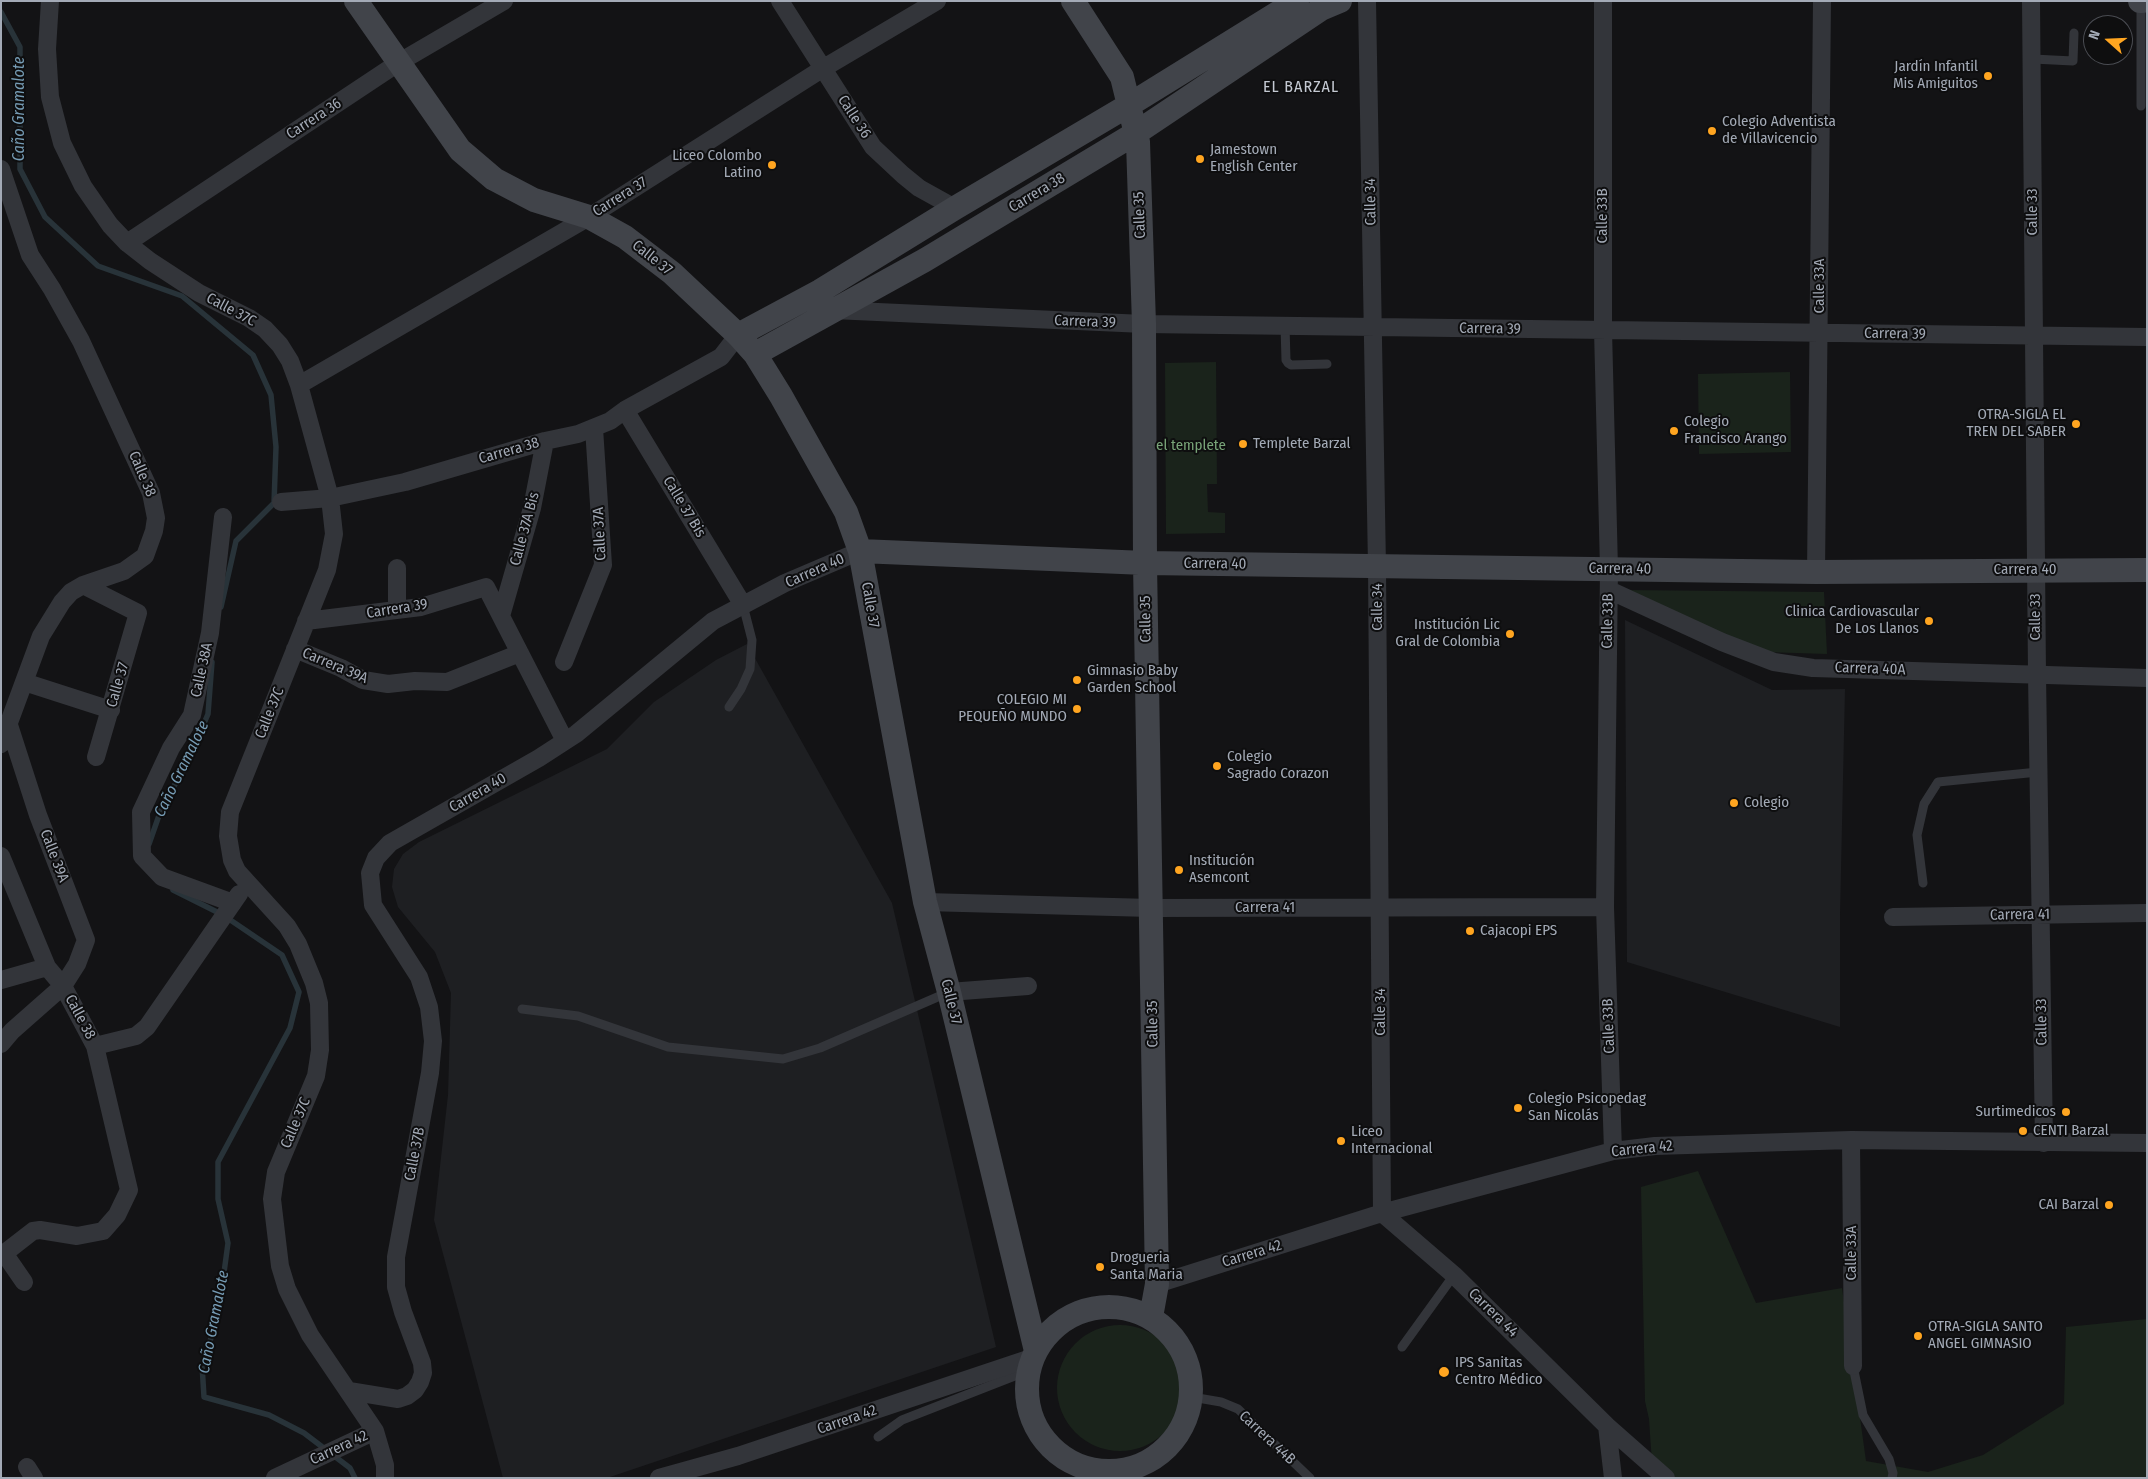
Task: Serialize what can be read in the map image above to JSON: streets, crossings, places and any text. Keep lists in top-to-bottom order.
{
  "streets": {
    "street": [
      "Calle 36",
      "Carrera 36",
      "Carrera 38",
      "Carrera 37",
      "Calle 34",
      "Calle 33",
      "Calle 35",
      "Calle 33B",
      "Calle 37",
      "Calle 33A",
      "Calle 37C",
      "Carrera 39",
      "Calle 38",
      "Calle 37 Bis",
      "Calle 37A Bis",
      "Calle 37A",
      "Carrera 40",
      "Carrera 39A",
      "Carrera 40A",
      "Calle 38A",
      "Calle 39A",
      "Carrera 41",
      "Carrera 42",
      "Calle 37B",
      "Carrera 44"
    ],
    "lane": ["Carrera 44B"]
  },
  "crossings": [
    ["Calle 36", "Carrera 38"],
    ["Calle 36", "Carrera 37"],
    ["Carrera 36", "Calle 37"],
    ["Carrera 36", "Calle 37C"],
    ["Carrera 38", "Calle 35"],
    ["Carrera 38", "Calle 37"],
    ["Carrera 38", "Calle 37C"],
    ["Carrera 38", "Carrera 39"],
    ["Carrera 38", "Calle 37 Bis"],
    ["Carrera 38", "Calle 37A Bis"],
    ["Carrera 38", "Calle 37A"],
    ["Carrera 37", "Calle 37"],
    ["Carrera 37", "Calle 37C"],
    ["Calle 34", "Carrera 39"],
    ["Calle 34", "Carrera 40"],
    ["Calle 34", "Carrera 41"],
    ["Calle 34", "Carrera 42"],
    ["Calle 34", "Carrera 44"],
    ["Calle 33", "Carrera 39"],
    ["Calle 33", "Carrera 40"],
    ["Calle 33", "Carrera 40A"],
    ["Calle 33", "Carrera 41"],
    ["Calle 33", "Carrera 42"],
    ["Calle 35", "Calle 37"],
    ["Calle 35", "Carrera 39"],
    ["Calle 35", "Carrera 40"],
    ["Calle 35", "Carrera 41"],
    ["Calle 35", "Carrera 42"],
    ["Calle 35", "Carrera 44B"],
    ["Calle 33B", "Carrera 39"],
    ["Calle 33B", "Carrera 40"],
    ["Calle 33B", "Carrera 40A"],
    ["Calle 33B", "Carrera 41"],
    ["Calle 33B", "Carrera 42"],
    ["Calle 37", "Calle 38"],
    ["Calle 37", "Carrera 40"],
    ["Calle 37", "Carrera 41"],
    ["Calle 37", "Carrera 42"],
    ["Calle 37", "Carrera 44B"],
    ["Calle 33A", "Carrera 39"],
    ["Calle 33A", "Carrera 40"],
    ["Calle 33A", "Carrera 42"],
    ["Calle 37C", "Carrera 39"],
    ["Calle 37C", "Carrera 39A"],
    ["Calle 37C", "Carrera 42"],
    ["Calle 37C", "Calle 37B"],
    ["Carrera 39", "Calle 37A Bis"],
    ["Calle 38", "Calle 39A"],
    ["Calle 37 Bis", "Carrera 40"],
    ["Carrera 40", "Carrera 40A"],
    ["Carrera 40", "Calle 37B"],
    ["Carrera 42", "Carrera 44"],
    ["Carrera 42", "Carrera 44B"]
  ],
  "districts": ["EL BARZAL"],
  "water": ["Caño Gramalote"],
  "parks": ["el templete"],
  "places": [
    "Jardín Infantil Mis Amiguitos",
    "Colegio Adventista de Villavicencio",
    "Jamestown English Center",
    "Liceo Colombo Latino",
    "OTRA-SIGLA EL TREN DEL SABER",
    "Colegio Francisco Arango",
    "Templete Barzal",
    "Clinica Cardiovascular De Los Llanos",
    "Institución Lic Gral de Colombia",
    "Gimnasio Baby Garden School",
    "COLEGIO MI PEQUEÑO MUNDO",
    "Colegio Sagrado Corazon",
    "Colegio",
    "Institución Asemcont",
    "Cajacopi EPS",
    "Colegio Psicopedag San Nicolás",
    "Surtimedicos",
    "CENTI Barzal",
    "Liceo Internacional",
    "CAI Barzal",
    "Drogueria Santa Maria",
    "OTRA-SIGLA SANTO ANGEL GIMNASIO",
    "IPS Sanitas Centro Médico"
  ],
  "north": "left"
}
